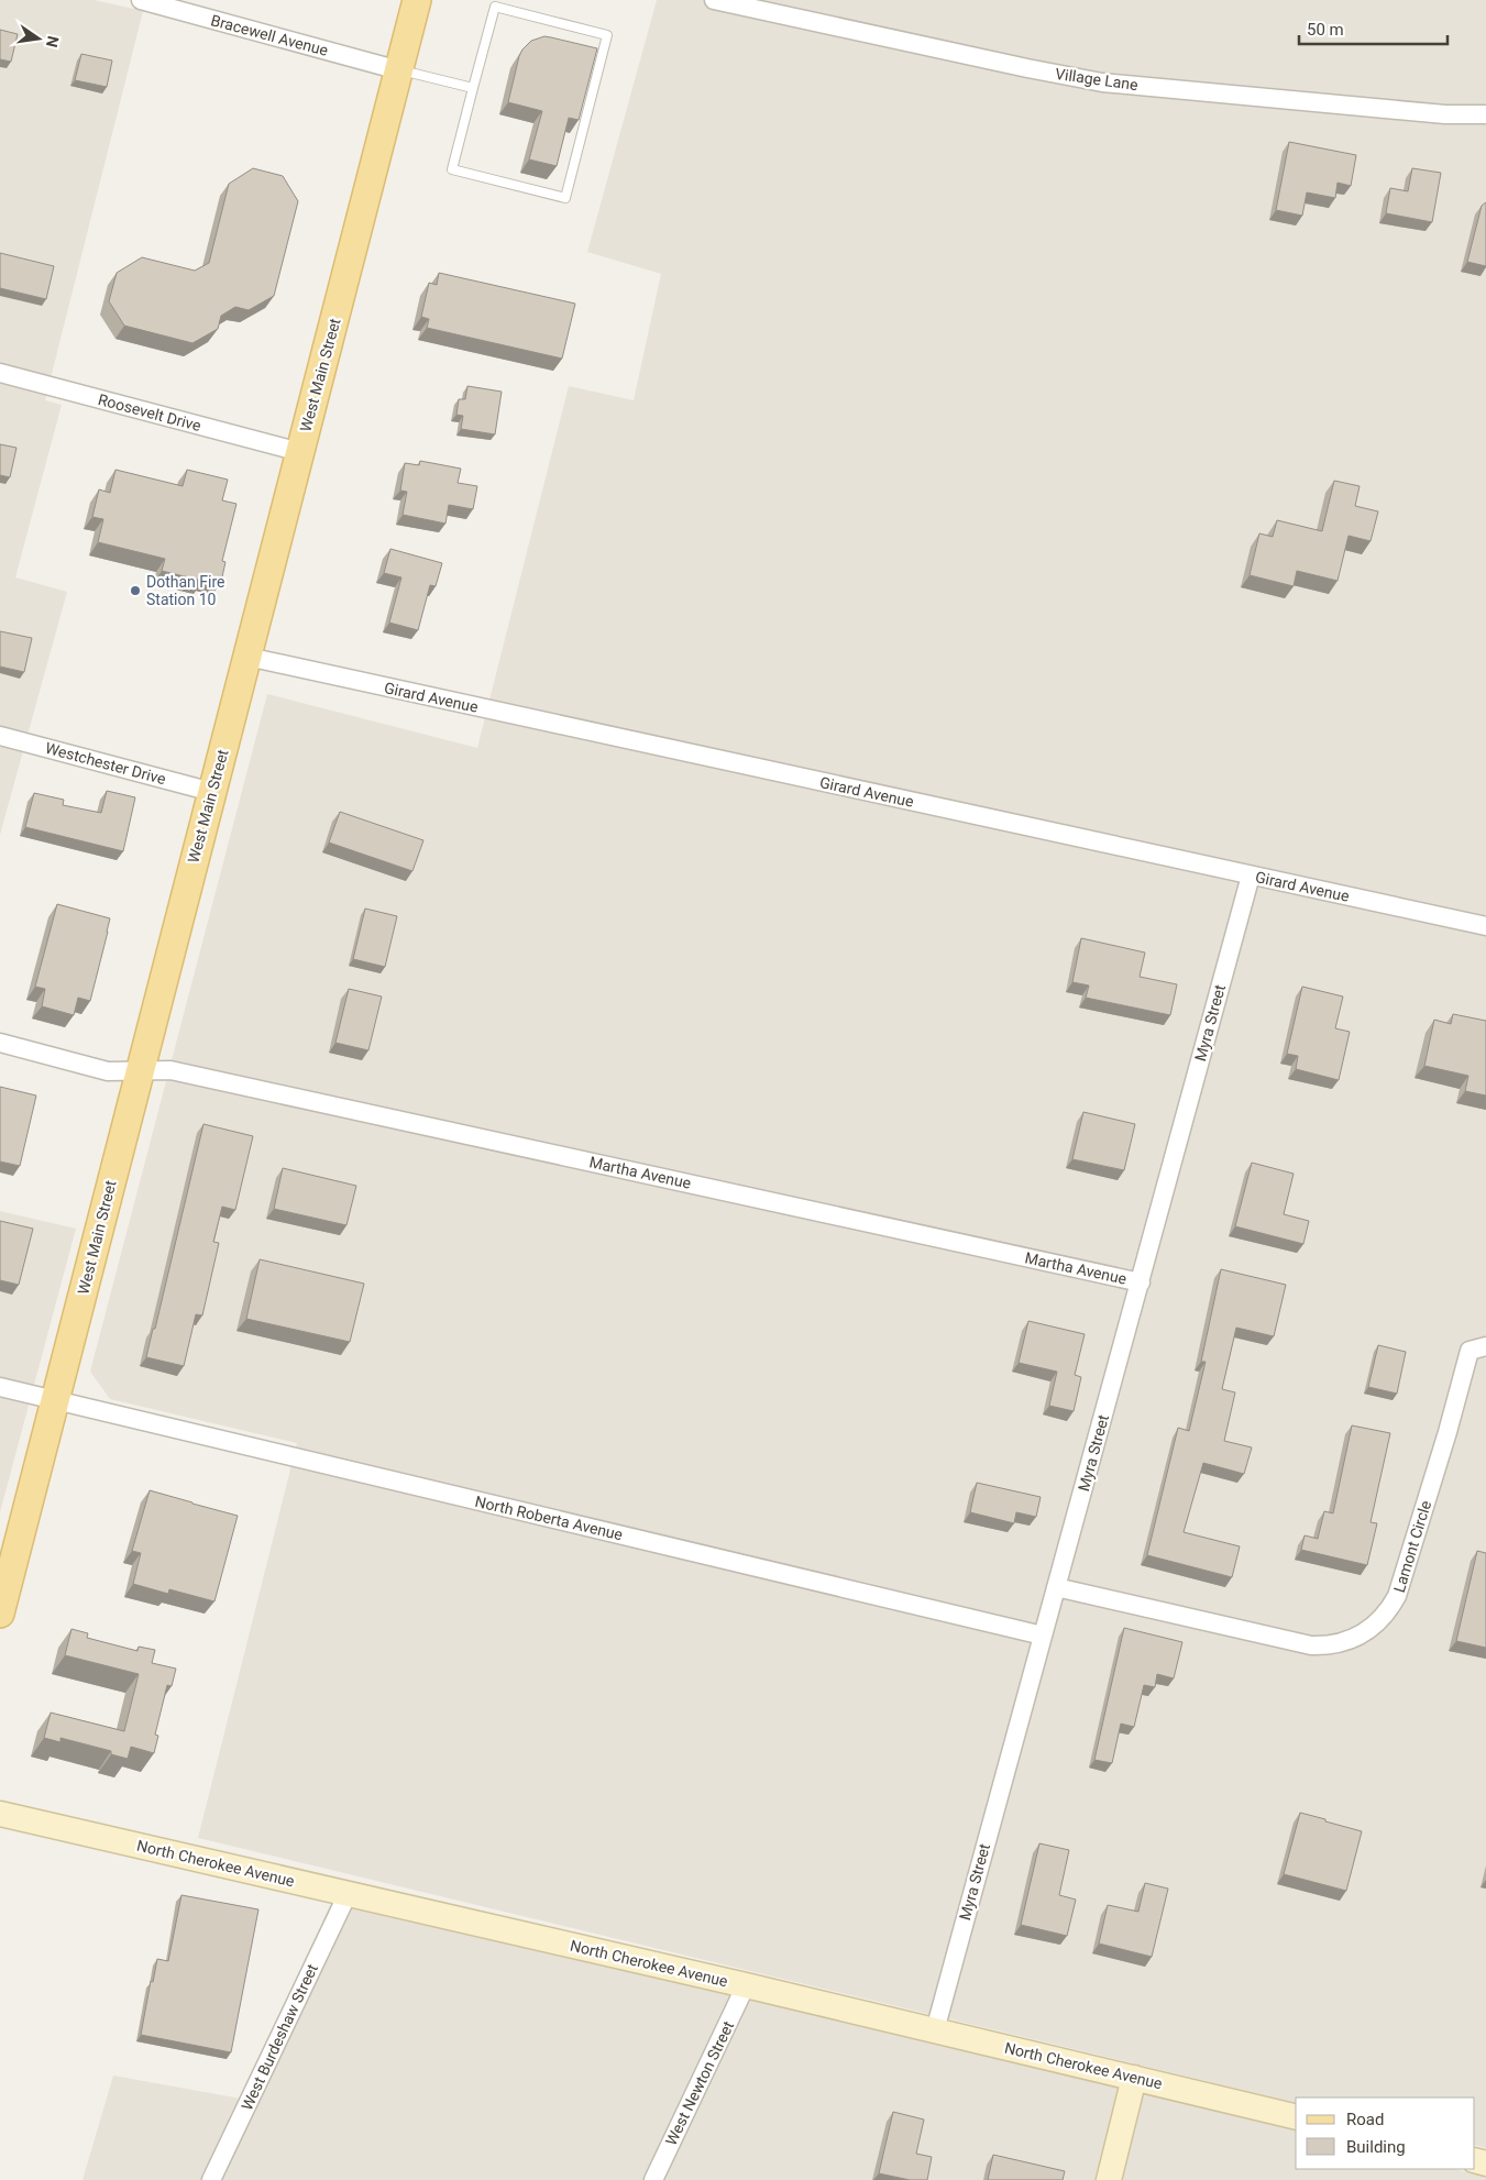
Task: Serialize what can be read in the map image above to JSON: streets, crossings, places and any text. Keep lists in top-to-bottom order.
{
  "streets": {
    "main road": ["West Main Street"],
    "street": [
      "Bracewell Avenue",
      "Village Lane",
      "Roosevelt Drive",
      "Girard Avenue",
      "Westchester Drive",
      "Myra Street",
      "Martha Avenue",
      "North Roberta Avenue",
      "Lamont Circle",
      "North Cherokee Avenue",
      "West Burdeshaw Street",
      "West Newton Street"
    ]
  },
  "crossings": [
    ["Bracewell Avenue", "West Main Street"],
    ["West Main Street", "Roosevelt Drive"],
    ["West Main Street", "Girard Avenue"],
    ["West Main Street", "Westchester Drive"],
    ["West Main Street", "Martha Avenue"],
    ["West Main Street", "North Roberta Avenue"],
    ["Girard Avenue", "Myra Street"],
    ["Myra Street", "Martha Avenue"],
    ["Myra Street", "North Roberta Avenue"],
    ["Myra Street", "Lamont Circle"],
    ["Myra Street", "North Cherokee Avenue"],
    ["North Cherokee Avenue", "West Burdeshaw Street"],
    ["North Cherokee Avenue", "West Newton Street"]
  ],
  "places": ["Dothan Fire Station 10"],
  "legend": ["Road", "Building"],
  "scale_bar": "50 m",
  "north": "right"
}
